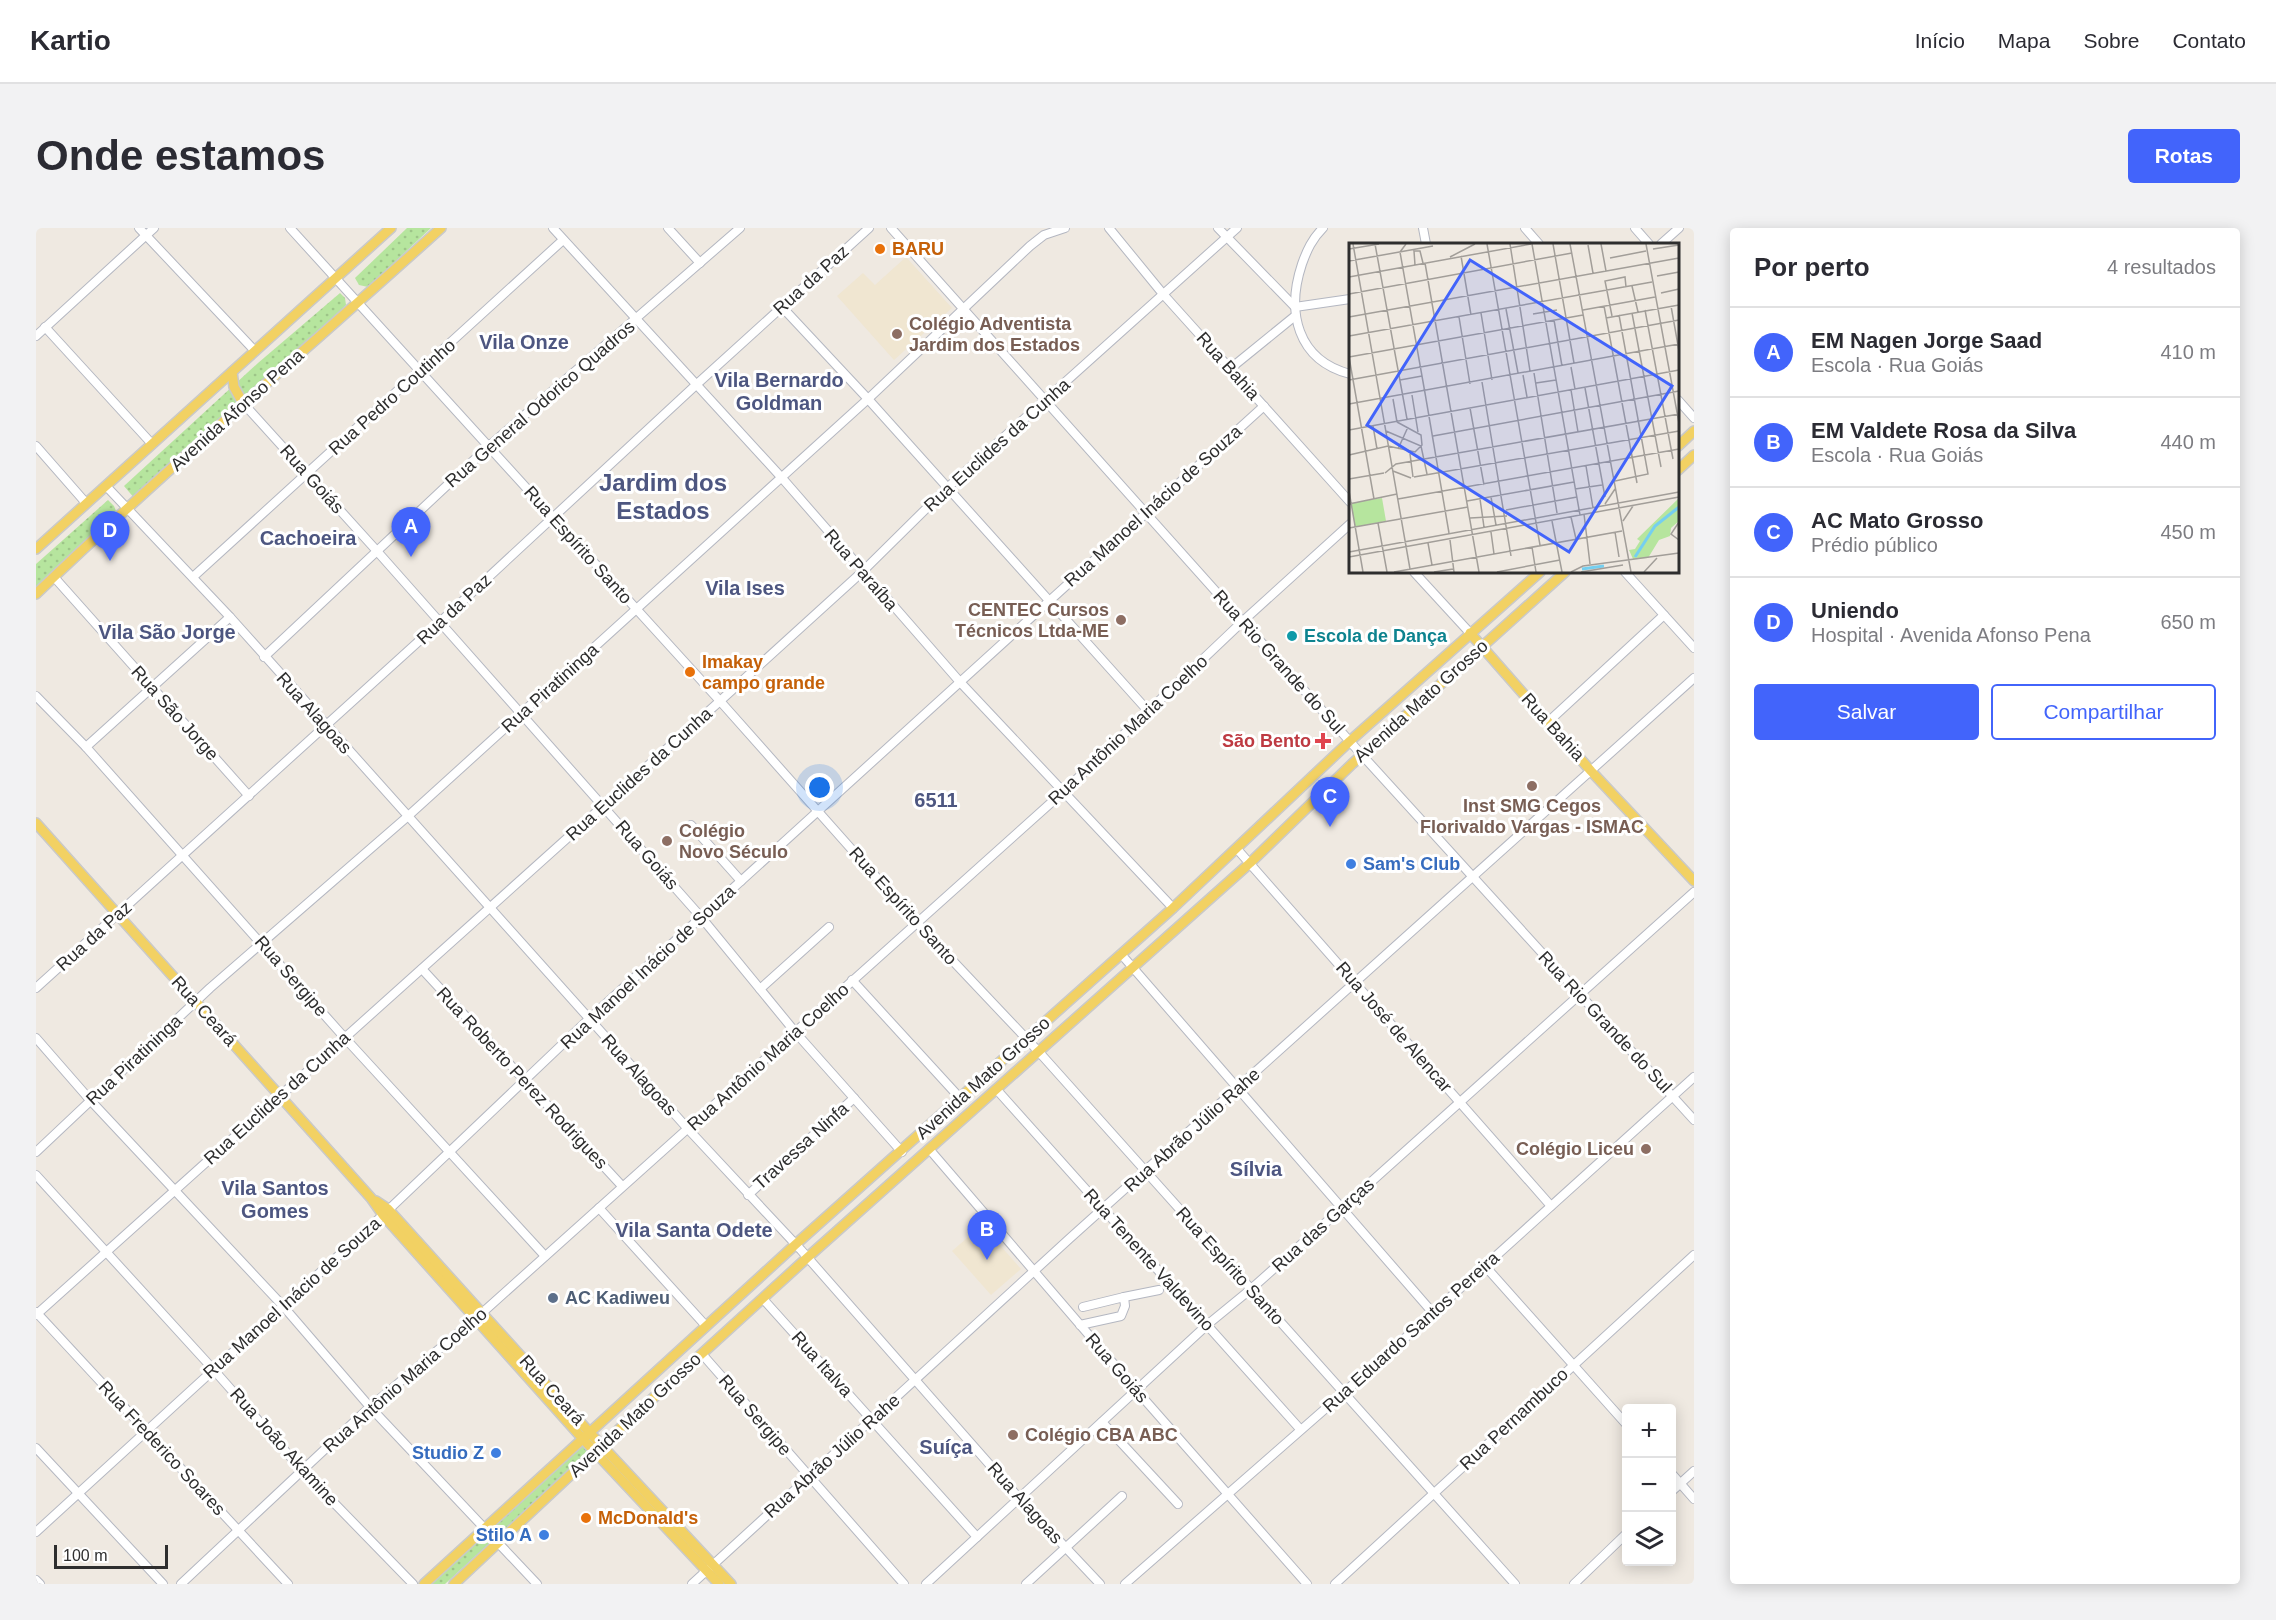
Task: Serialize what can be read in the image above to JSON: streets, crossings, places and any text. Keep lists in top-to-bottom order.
{
  "streets": {
    "main road": [
      "Rua Bahia",
      "Avenida Afonso Pena",
      "Avenida Mato Grosso",
      "Rua Ceará"
    ],
    "street": [
      "Rua da Paz",
      "Rua Pedro Coutinho",
      "Rua General Odorico Quadros",
      "Rua Euclides da Cunha",
      "Rua Goiás",
      "Rua Manoel Inácio de Souza",
      "Rua Espírito Santo",
      "Rua Paraíba",
      "Rua Rio Grande do Sul",
      "Rua Piratininga",
      "Rua São Jorge",
      "Rua Alagoas",
      "Rua Antônio Maria Coelho",
      "Rua Sergipe",
      "Rua José de Alencar",
      "Rua Roberto Perez Rodrigues",
      "Rua Abrão Júlio Rahe",
      "Travessa Ninfa",
      "Rua das Garças",
      "Rua Tenente Valdevino",
      "Rua Eduardo Santos Pereira",
      "Rua Italva",
      "Rua Pernambuco",
      "Rua João Akamine",
      "Rua Frederico Soares"
    ]
  },
  "crossings": [
    ["Rua da Paz", "Rua Goiás"],
    ["Rua da Paz", "Rua Espírito Santo"],
    ["Rua da Paz", "Rua Paraíba"],
    ["Rua da Paz", "Rua São Jorge"],
    ["Rua da Paz", "Rua Alagoas"],
    ["Rua da Paz", "Rua Sergipe"],
    ["Rua da Paz", "Rua Ceará"],
    ["Rua Bahia", "Rua Euclides da Cunha"],
    ["Rua Bahia", "Rua Manoel Inácio de Souza"],
    ["Rua Bahia", "Avenida Mato Grosso"],
    ["Rua Bahia", "Rua Abrão Júlio Rahe"],
    ["Rua Pedro Coutinho", "Rua Goiás"],
    ["Rua Pedro Coutinho", "Rua Espírito Santo"],
    ["Rua Pedro Coutinho", "Rua Paraíba"],
    ["Rua Pedro Coutinho", "Rua Alagoas"],
    ["Rua General Odorico Quadros", "Rua Goiás"],
    ["Rua General Odorico Quadros", "Rua Espírito Santo"],
    ["Rua General Odorico Quadros", "Rua Paraíba"],
    ["Rua General Odorico Quadros", "Rua Alagoas"],
    ["Avenida Afonso Pena", "Rua Goiás"],
    ["Avenida Afonso Pena", "Rua Espírito Santo"],
    ["Avenida Afonso Pena", "Rua São Jorge"],
    ["Avenida Afonso Pena", "Rua Alagoas"],
    ["Rua Euclides da Cunha", "Rua Goiás"],
    ["Rua Euclides da Cunha", "Rua Espírito Santo"],
    ["Rua Euclides da Cunha", "Rua Paraíba"],
    ["Rua Euclides da Cunha", "Rua Rio Grande do Sul"],
    ["Rua Euclides da Cunha", "Rua Alagoas"],
    ["Rua Euclides da Cunha", "Rua Sergipe"],
    ["Rua Euclides da Cunha", "Rua Ceará"],
    ["Rua Euclides da Cunha", "Rua Roberto Perez Rodrigues"],
    ["Rua Euclides da Cunha", "Rua João Akamine"],
    ["Rua Euclides da Cunha", "Rua Frederico Soares"],
    ["Rua Goiás", "Rua Manoel Inácio de Souza"],
    ["Rua Goiás", "Rua Piratininga"],
    ["Rua Goiás", "Avenida Mato Grosso"],
    ["Rua Goiás", "Rua Antônio Maria Coelho"],
    ["Rua Goiás", "Rua Abrão Júlio Rahe"],
    ["Rua Goiás", "Travessa Ninfa"],
    ["Rua Goiás", "Rua das Garças"],
    ["Rua Goiás", "Rua Eduardo Santos Pereira"],
    ["Rua Manoel Inácio de Souza", "Rua Espírito Santo"],
    ["Rua Manoel Inácio de Souza", "Rua Paraíba"],
    ["Rua Manoel Inácio de Souza", "Rua Rio Grande do Sul"],
    ["Rua Manoel Inácio de Souza", "Rua Alagoas"],
    ["Rua Manoel Inácio de Souza", "Rua Sergipe"],
    ["Rua Manoel Inácio de Souza", "Rua Ceará"],
    ["Rua Manoel Inácio de Souza", "Rua Roberto Perez Rodrigues"],
    ["Rua Manoel Inácio de Souza", "Rua João Akamine"],
    ["Rua Manoel Inácio de Souza", "Rua Frederico Soares"],
    ["Rua Espírito Santo", "Rua Piratininga"],
    ["Rua Espírito Santo", "Avenida Mato Grosso"],
    ["Rua Espírito Santo", "Rua Antônio Maria Coelho"],
    ["Rua Espírito Santo", "Rua Abrão Júlio Rahe"],
    ["Rua Espírito Santo", "Rua das Garças"],
    ["Rua Espírito Santo", "Rua Eduardo Santos Pereira"],
    ["Rua Espírito Santo", "Rua Pernambuco"],
    ["Rua Paraíba", "Rua Piratininga"],
    ["Rua Paraíba", "Avenida Mato Grosso"],
    ["Rua Paraíba", "Rua Antônio Maria Coelho"],
    ["Rua Rio Grande do Sul", "Rua Piratininga"],
    ["Rua Rio Grande do Sul", "Avenida Mato Grosso"],
    ["Rua Rio Grande do Sul", "Rua Antônio Maria Coelho"],
    ["Rua Rio Grande do Sul", "Rua Abrão Júlio Rahe"],
    ["Rua Rio Grande do Sul", "Rua das Garças"],
    ["Rua Rio Grande do Sul", "Rua Eduardo Santos Pereira"],
    ["Rua Piratininga", "Rua Alagoas"],
    ["Rua Piratininga", "Rua Sergipe"],
    ["Rua Piratininga", "Rua Ceará"],
    ["Avenida Mato Grosso", "Rua Alagoas"],
    ["Avenida Mato Grosso", "Rua Sergipe"],
    ["Avenida Mato Grosso", "Rua Ceará"],
    ["Avenida Mato Grosso", "Rua José de Alencar"],
    ["Avenida Mato Grosso", "Rua Tenente Valdevino"],
    ["Avenida Mato Grosso", "Rua Italva"],
    ["Rua Alagoas", "Rua Antônio Maria Coelho"],
    ["Rua Alagoas", "Rua Abrão Júlio Rahe"],
    ["Rua Alagoas", "Travessa Ninfa"],
    ["Rua Alagoas", "Rua das Garças"],
    ["Rua Antônio Maria Coelho", "Rua Sergipe"],
    ["Rua Antônio Maria Coelho", "Rua Ceará"],
    ["Rua Antônio Maria Coelho", "Rua Roberto Perez Rodrigues"],
    ["Rua Antônio Maria Coelho", "Rua João Akamine"],
    ["Rua Antônio Maria Coelho", "Rua Frederico Soares"],
    ["Rua Sergipe", "Rua Abrão Júlio Rahe"],
    ["Rua Ceará", "Rua Abrão Júlio Rahe"],
    ["Rua José de Alencar", "Rua Abrão Júlio Rahe"],
    ["Rua José de Alencar", "Rua das Garças"],
    ["Rua José de Alencar", "Rua Eduardo Santos Pereira"],
    ["Rua Abrão Júlio Rahe", "Rua Tenente Valdevino"],
    ["Rua Abrão Júlio Rahe", "Rua Italva"],
    ["Rua das Garças", "Rua Tenente Valdevino"],
    ["Rua das Garças", "Rua Italva"],
    ["Rua Tenente Valdevino", "Rua Eduardo Santos Pereira"]
  ],
  "districts": [
    "Vila Onze",
    "Vila Bernardo Goldman",
    "Jardim dos Estados",
    "Cachoeira",
    "Vila Ises",
    "Vila São Jorge",
    "6511",
    "Sílvia",
    "Vila Santos Gomes",
    "Vila Santa Odete",
    "Suíça"
  ],
  "places": {
    "other": [
      "BARU",
      "Colégio Adventista Jardim dos Estados",
      "CENTEC Cursos Técnicos Ltda-ME",
      "Escola de Dança",
      "Imakay campo grande",
      "Inst SMG Cegos Florivaldo Vargas - ISMAC",
      "Colégio Novo Século",
      "Sam's Club",
      "Colégio Liceu",
      "AC Kadiweu",
      "Colégio CBA ABC",
      "Studio Z",
      "McDonald's",
      "Stilo A"
    ],
    "health": ["São Bento"]
  },
  "scale_bar": "100 m",
  "page": {
    "header": "Kartio",
    "nav": [
      "Início",
      "Mapa",
      "Sobre",
      "Contato"
    ],
    "buttons": [
      "Rotas",
      ["Salvar", "Compartilhar"]
    ],
    "title": "Onde estamos",
    "heading": ["Por perto", "4 resultados"],
    "list": [
      {
        "mark": "A",
        "name": "EM Nagen Jorge Saad",
        "note": "Escola · Rua Goiás",
        "value": "410 m"
      },
      {
        "mark": "B",
        "name": "EM Valdete Rosa da Silva",
        "note": "Escola · Rua Goiás",
        "value": "440 m"
      },
      {
        "mark": "C",
        "name": "AC Mato Grosso",
        "note": "Prédio público",
        "value": "450 m"
      },
      {
        "mark": "D",
        "name": "Uniendo",
        "note": "Hospital · Avenida Afonso Pena",
        "value": "650 m"
      }
    ],
    "pins": [
      "A",
      "D",
      "C",
      "B"
    ],
    "map_buttons": ["+", "−"],
    "scale": "100 m"
  }
}
